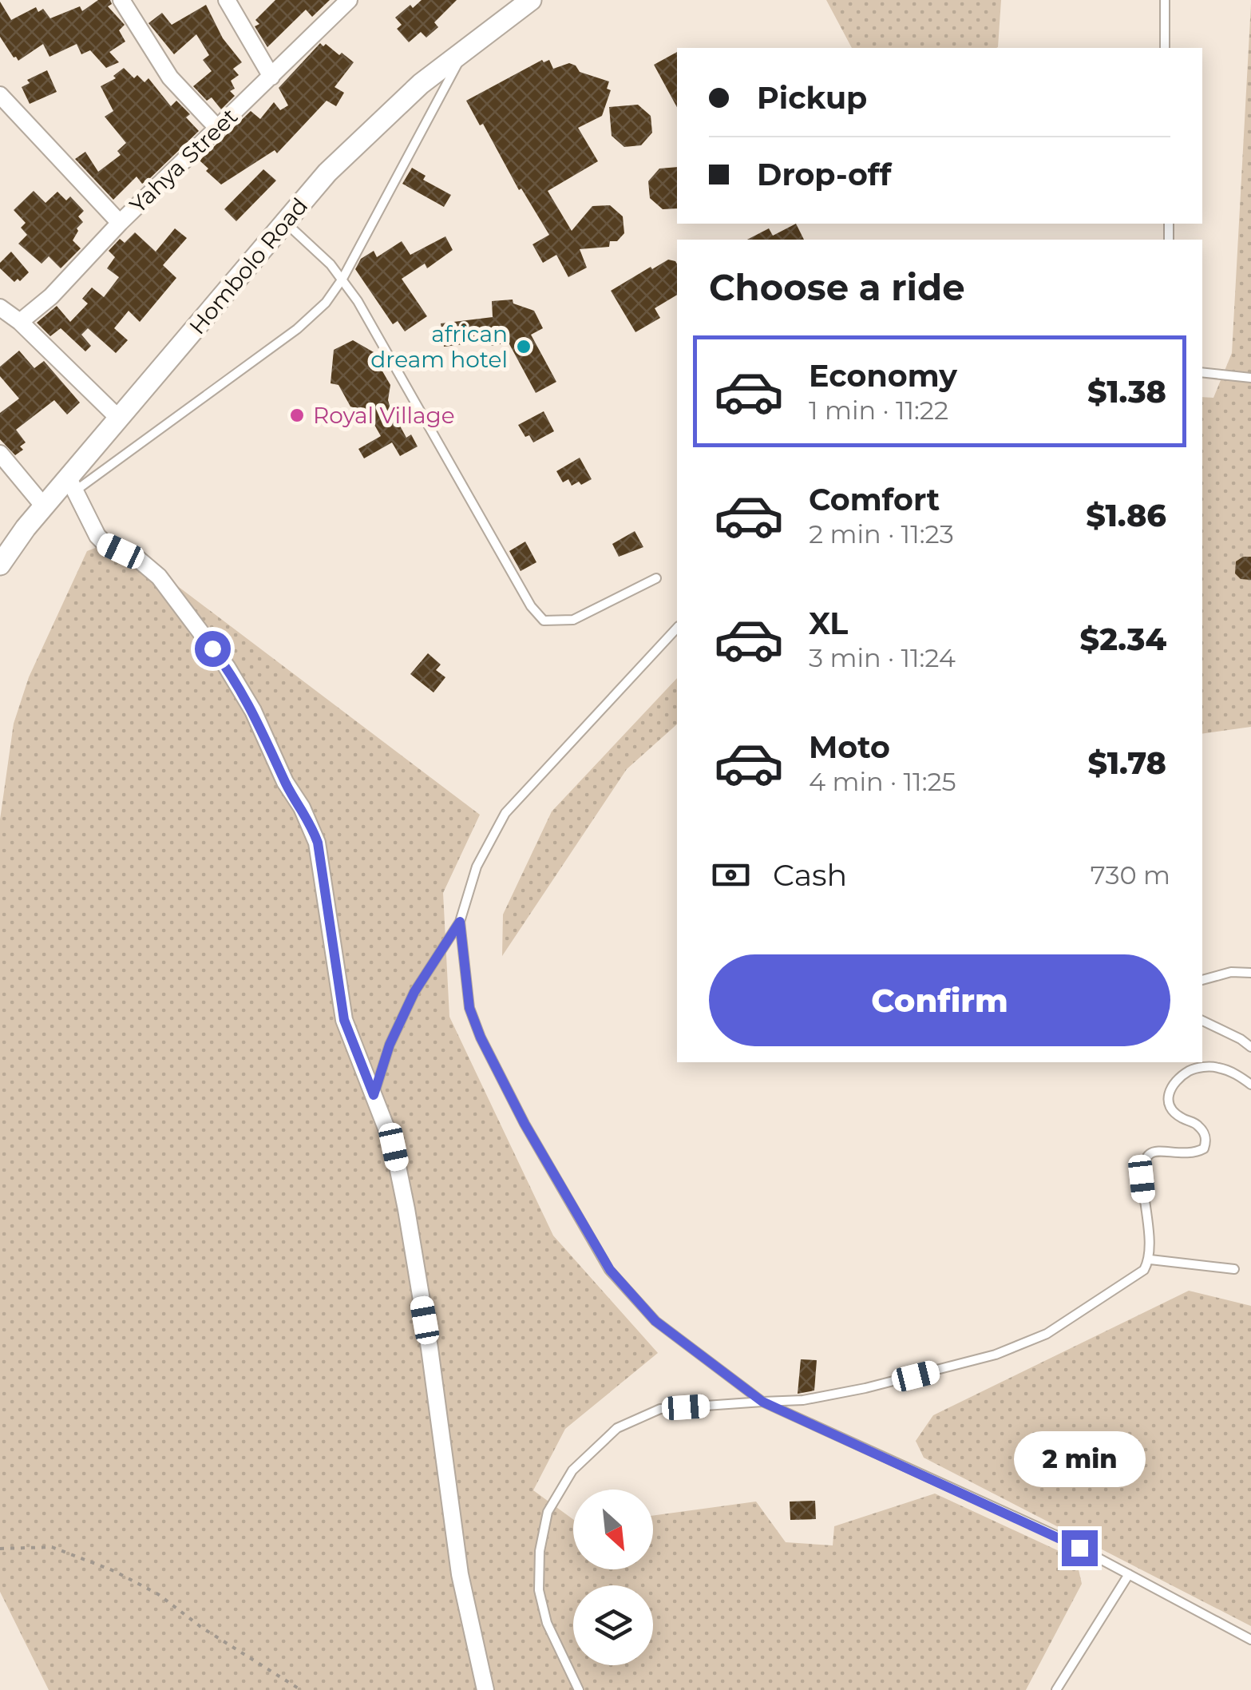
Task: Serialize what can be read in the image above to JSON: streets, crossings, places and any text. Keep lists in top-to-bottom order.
{
  "streets": {
    "street": ["Yahya Street", "Hombolo Road"]
  },
  "places": ["african dream hotel", "Royal Village"],
  "north": "bottom right",
  "page": {
    "banner": ["Pickup", "Drop-off"],
    "heading": "Choose a ride",
    "list": [
      {
        "name": "Economy",
        "note": "1 min · 11:22",
        "value": "$1.38"
      },
      {
        "name": "Comfort",
        "note": "2 min · 11:23",
        "value": "$1.86"
      },
      {
        "name": "XL",
        "note": "3 min · 11:24",
        "value": "$2.34"
      },
      {
        "name": "Moto",
        "note": "4 min · 11:25",
        "value": "$1.78"
      }
    ],
    "pay": ["Cash", "730 m"],
    "buttons": "Confirm",
    "bubble": "2 min"
  }
}
